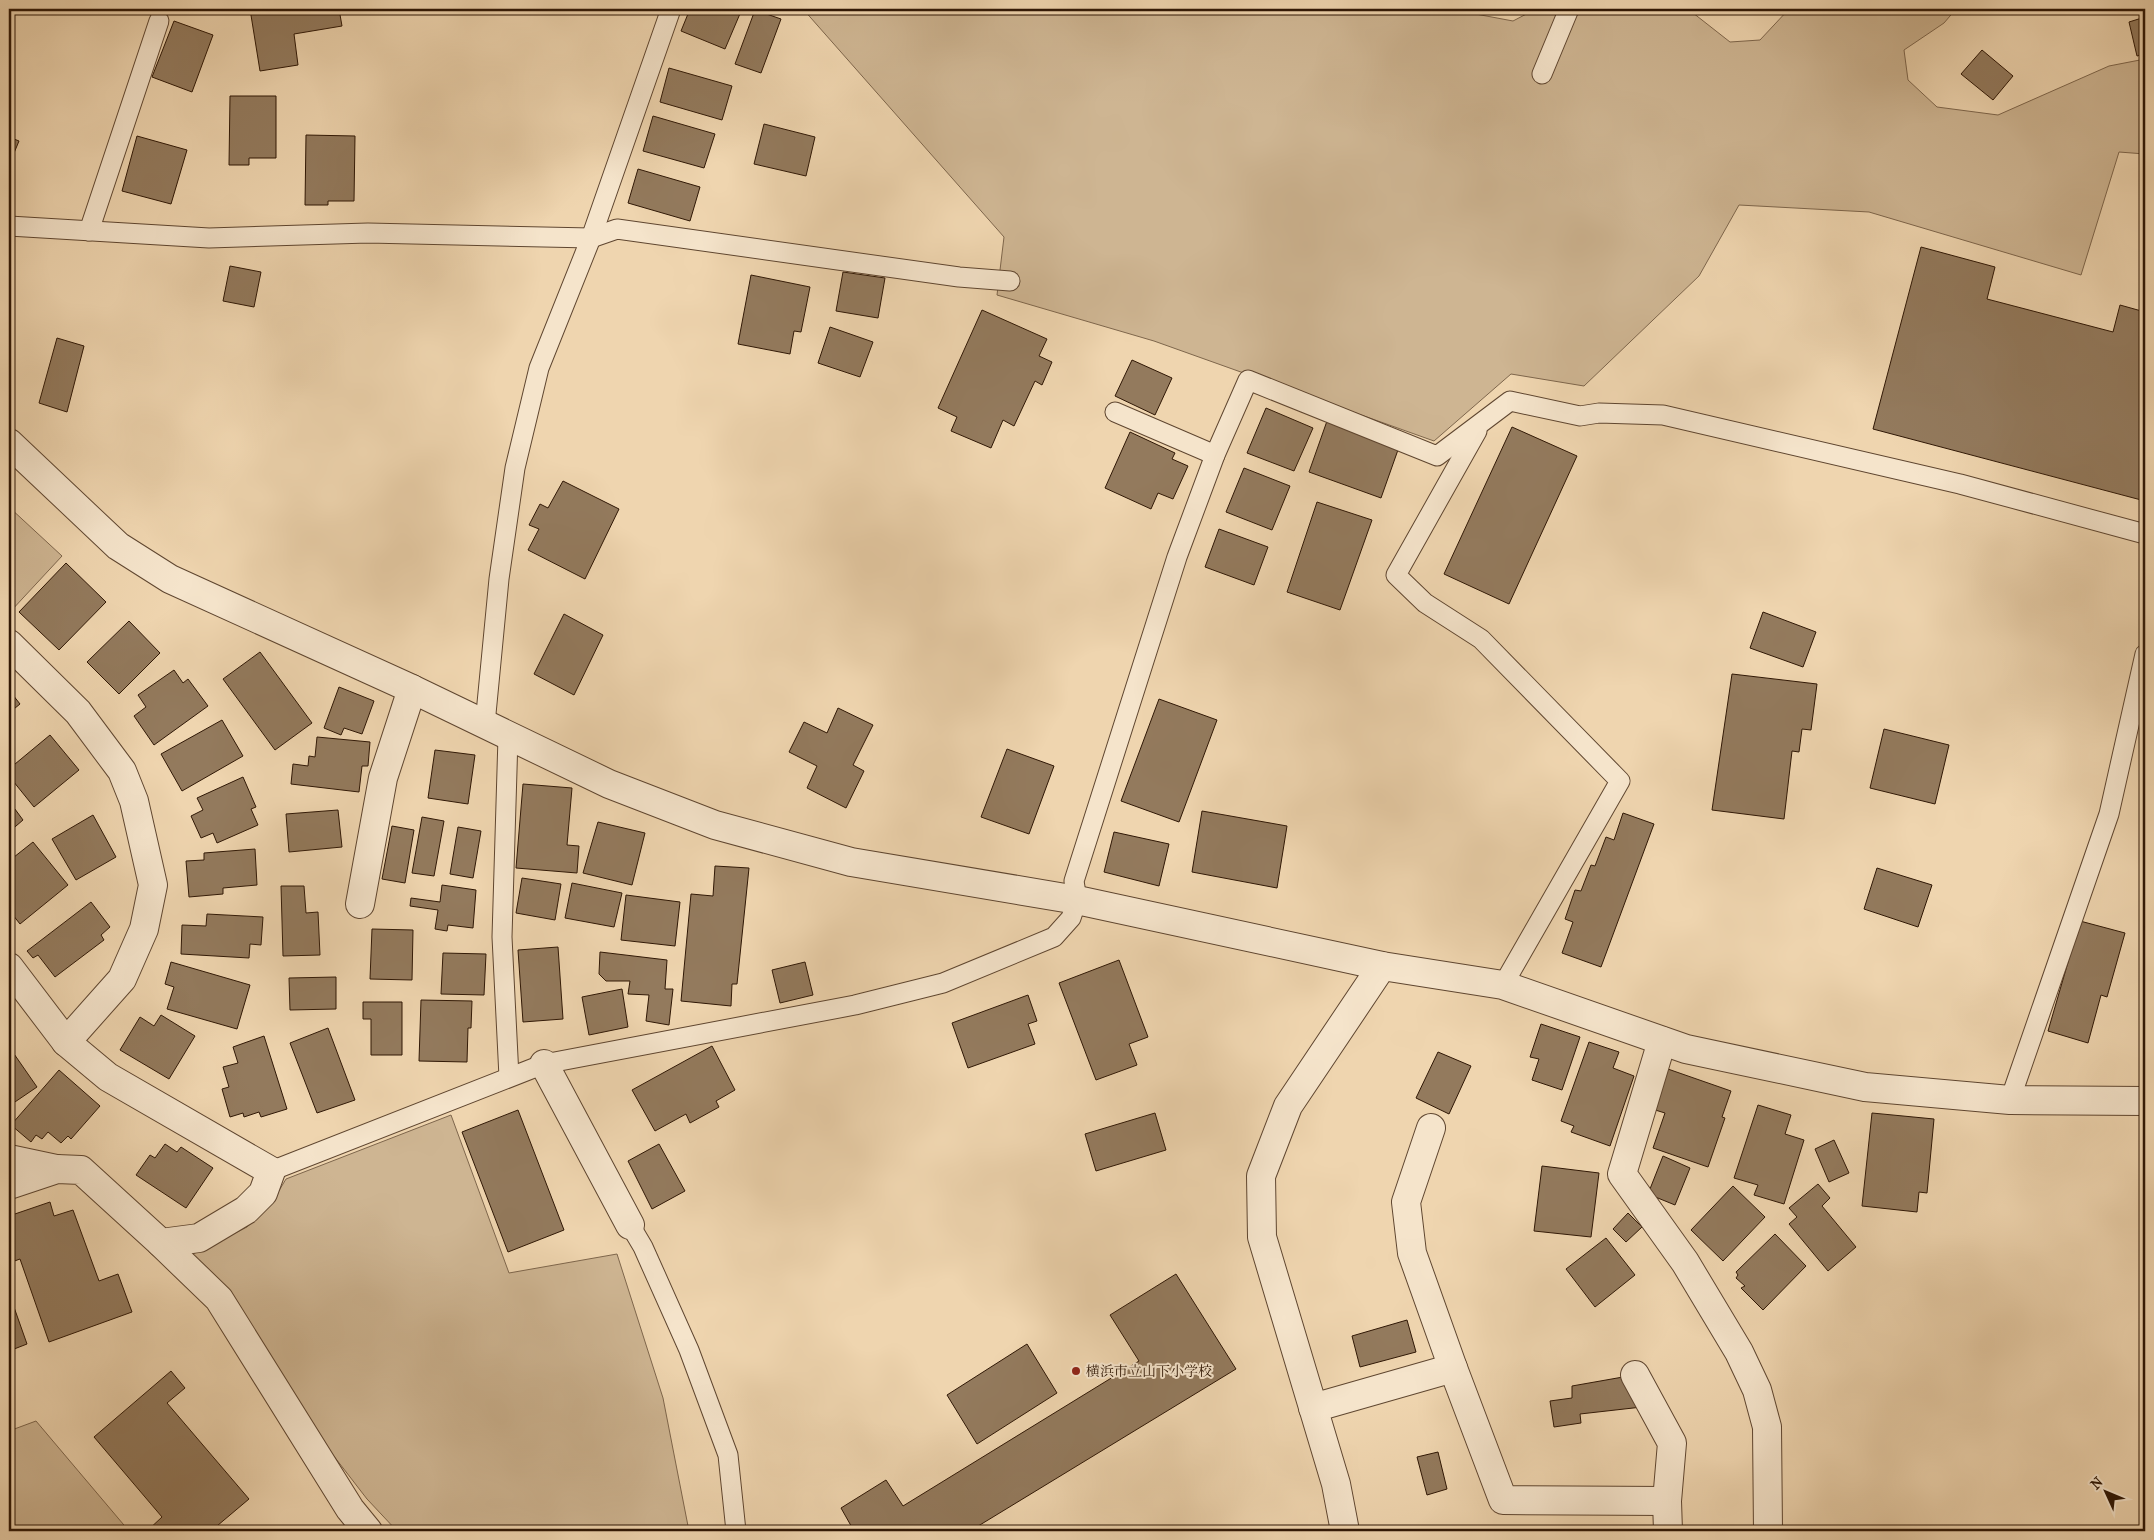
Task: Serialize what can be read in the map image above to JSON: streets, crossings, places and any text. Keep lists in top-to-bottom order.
{
  "places": ["横浜市立山下小学校"],
  "north": "top left"
}
